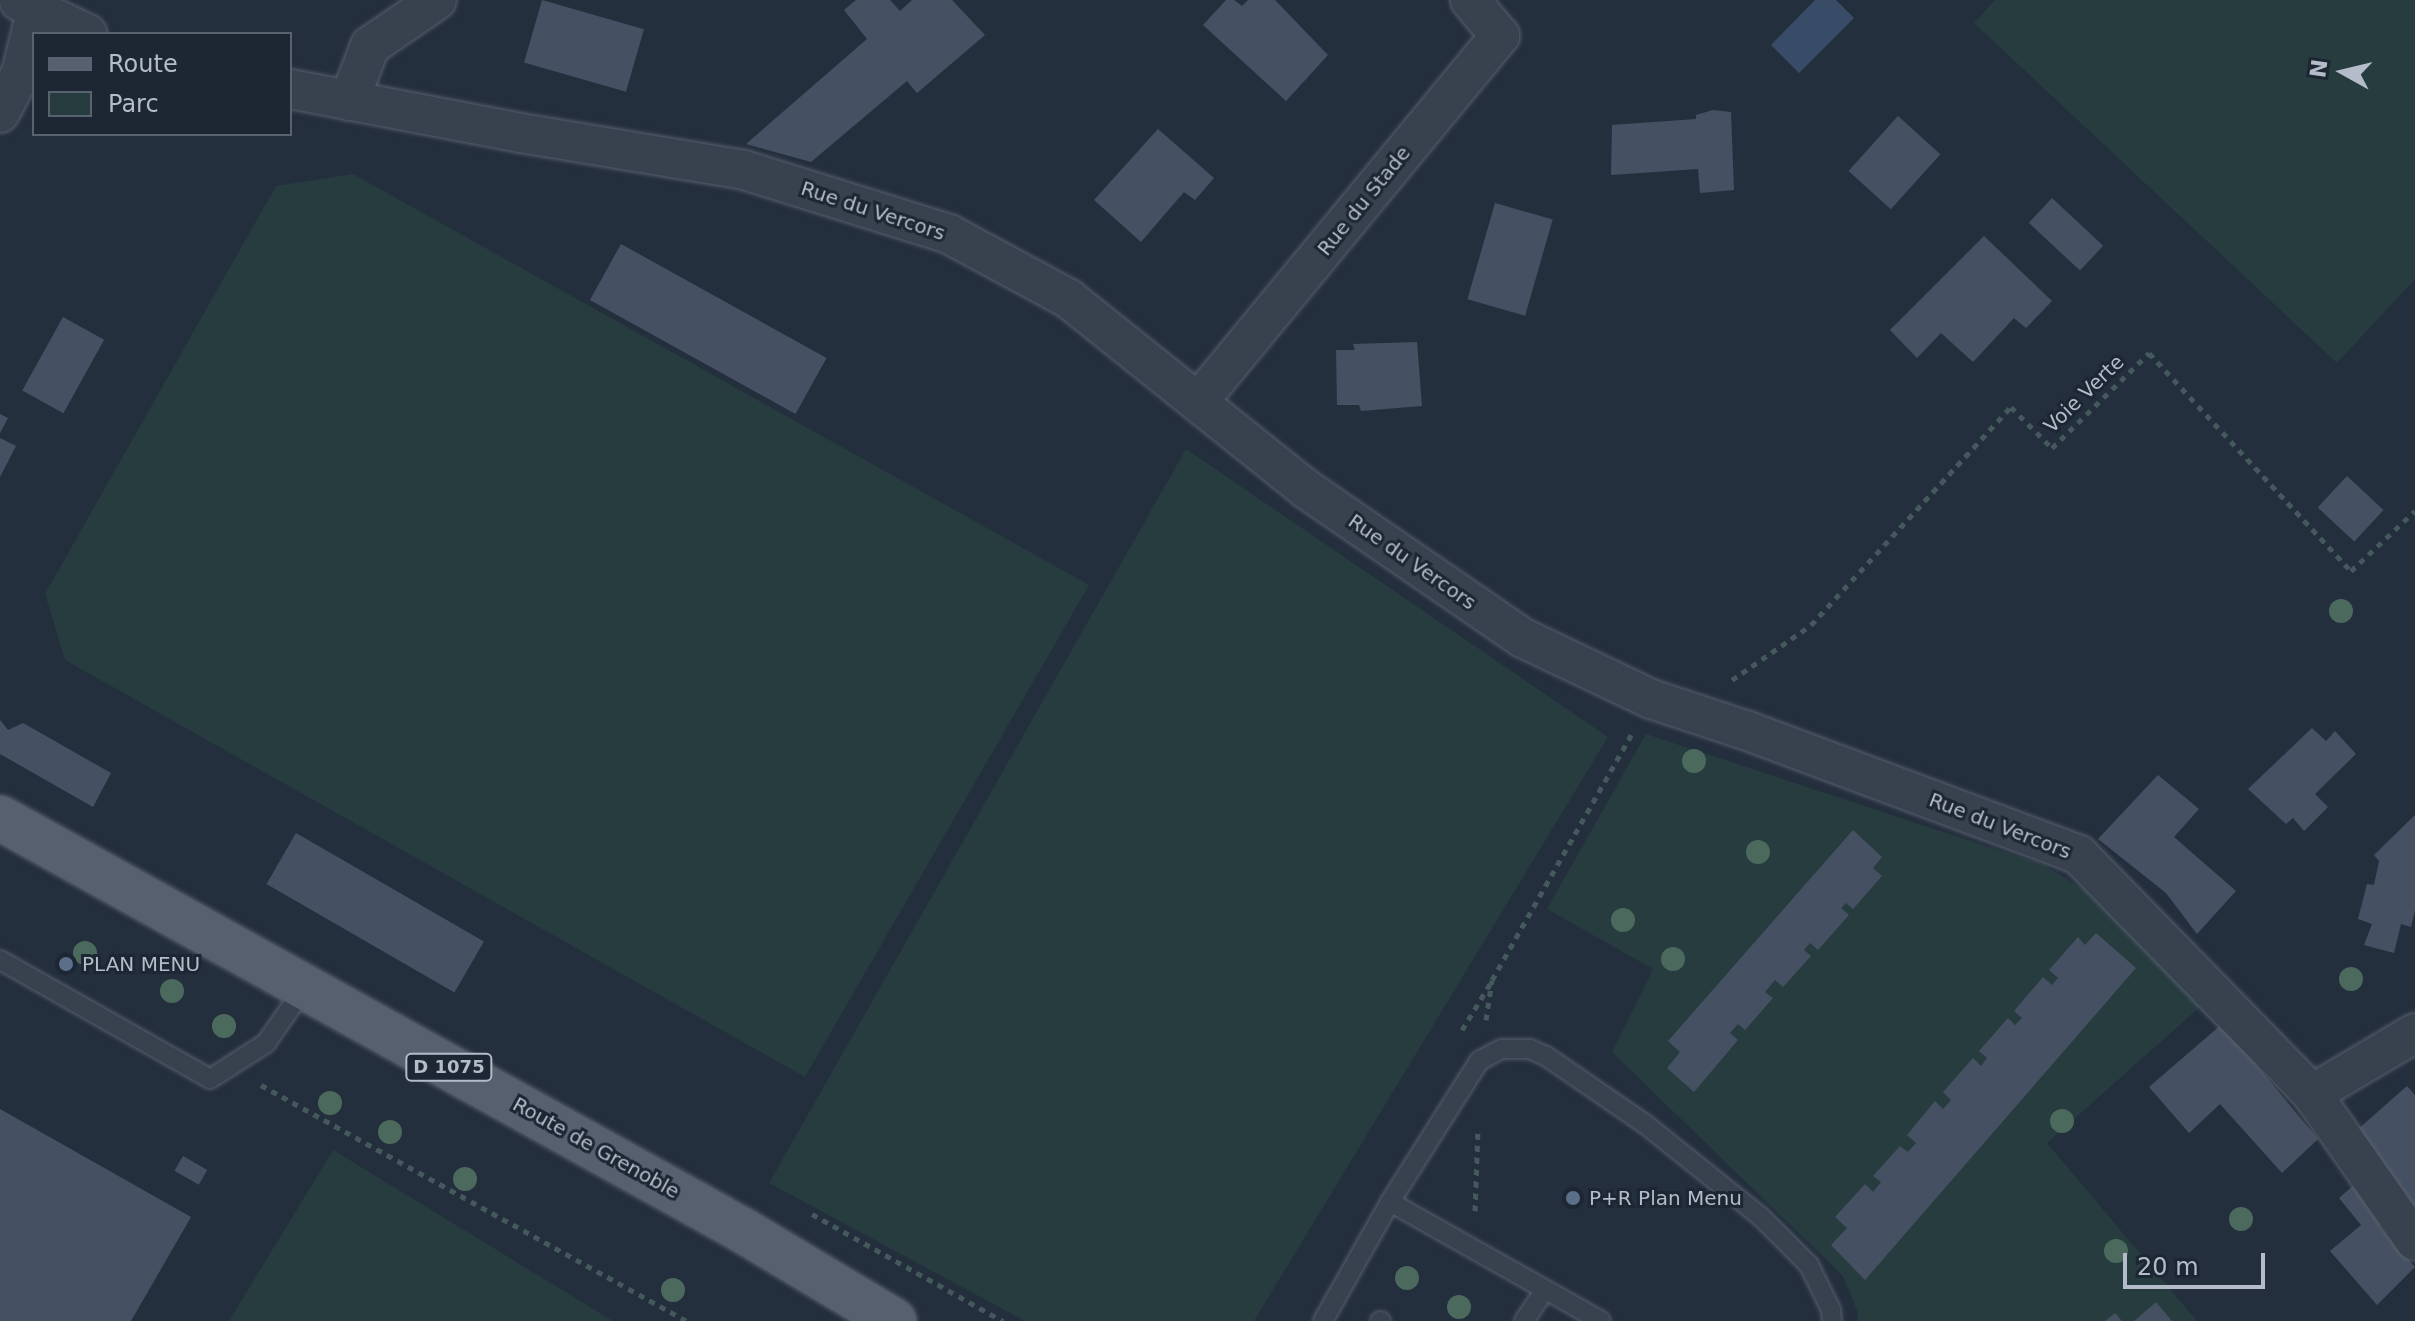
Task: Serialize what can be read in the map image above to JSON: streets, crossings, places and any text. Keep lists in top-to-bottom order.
{
  "streets": {
    "main road": ["D 1075", "Route de Grenoble"],
    "street": ["Rue du Stade", "Rue du Vercors"],
    "path": ["Voie Verte"]
  },
  "crossings": [
    ["Rue du Stade", "Rue du Vercors"],
    ["Rue du Vercors", "Voie Verte"]
  ],
  "places": ["PLAN MENU", "P+R Plan Menu"],
  "legend": ["Route", "Parc"],
  "scale_bar": "20 m",
  "north": "left"
}
